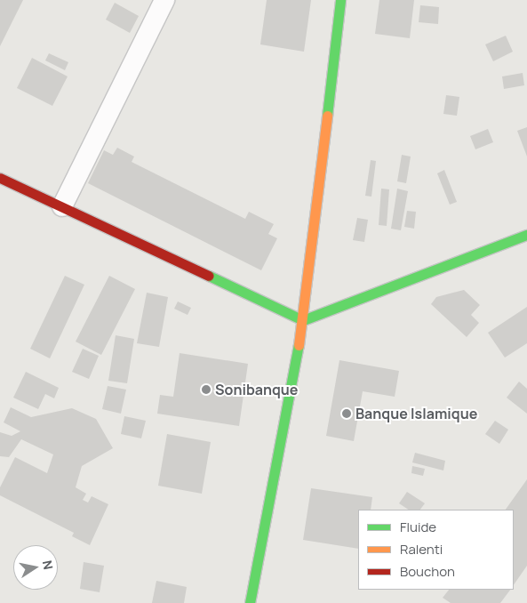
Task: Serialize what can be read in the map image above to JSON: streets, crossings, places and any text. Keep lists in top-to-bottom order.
{
  "places": ["Sonibanque", "Banque Islamique"],
  "legend": ["Fluide", "Ralenti", "Bouchon"],
  "north": "right"
}
